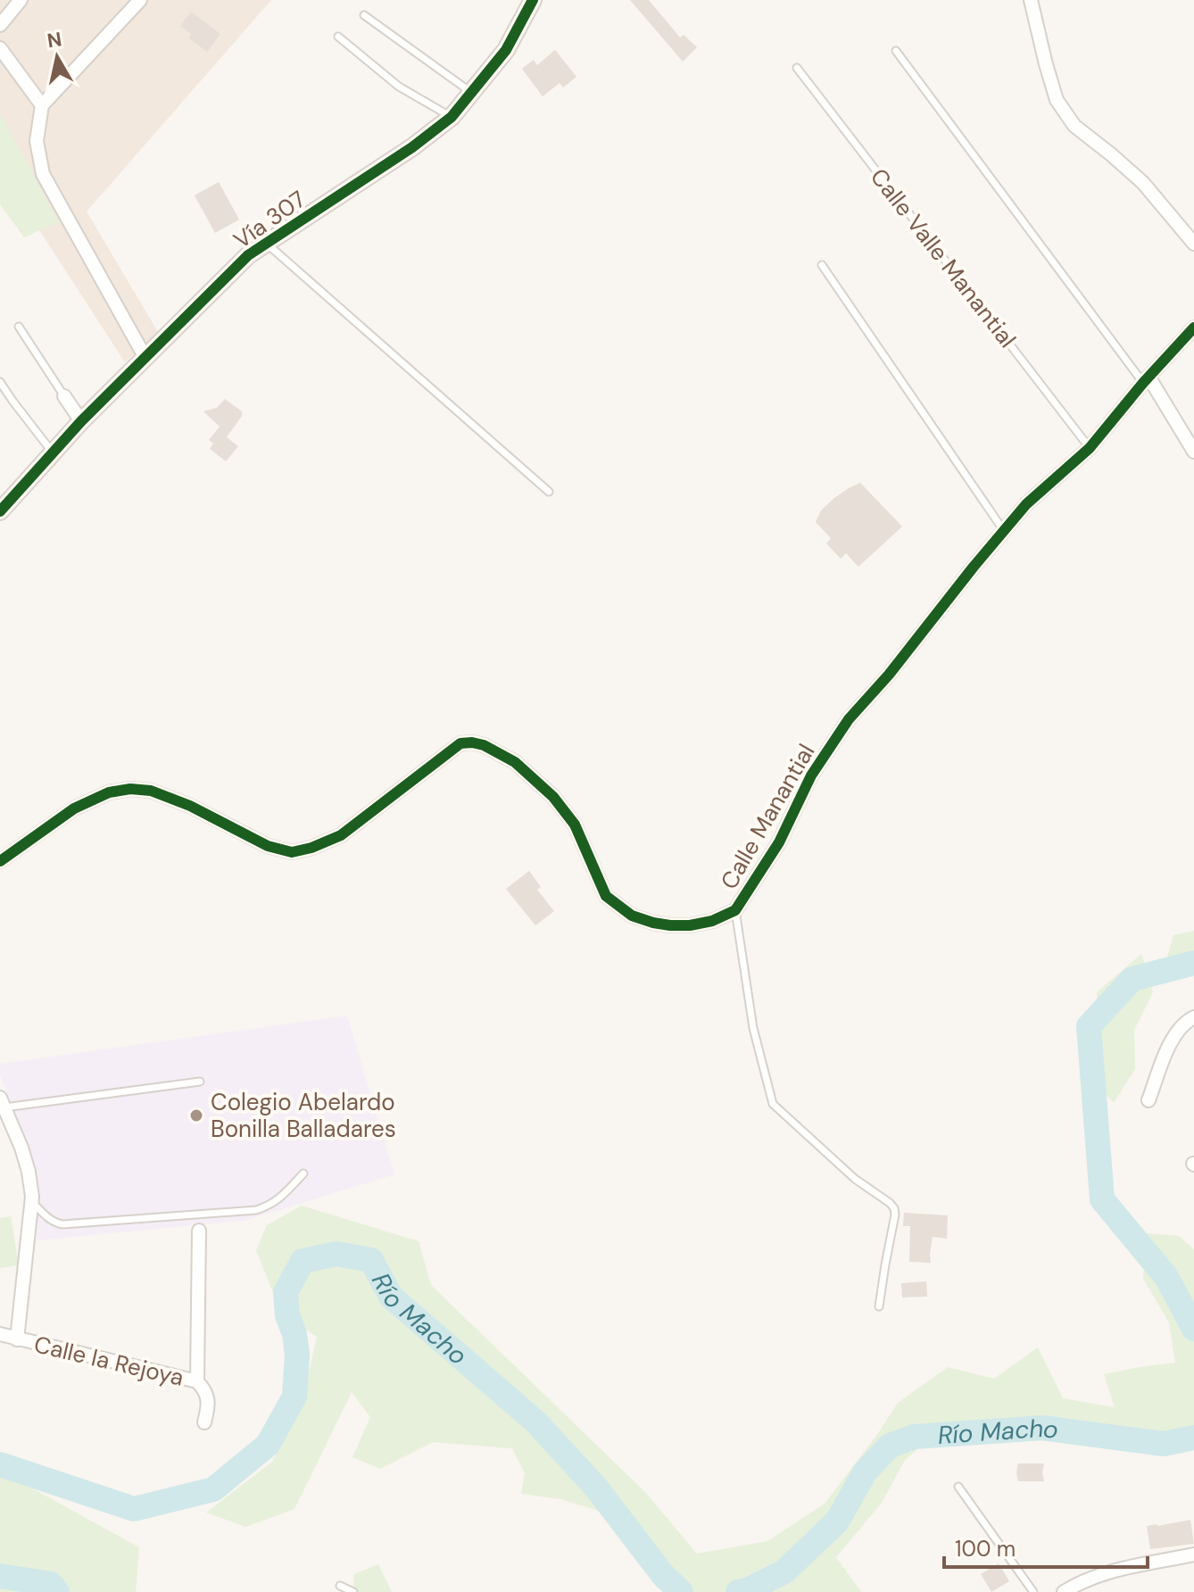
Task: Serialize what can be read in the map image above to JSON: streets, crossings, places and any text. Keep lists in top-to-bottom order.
{
  "streets": {
    "street": ["Vía 307", "Calle Manantial", "Calle la Rejoya"],
    "lane": ["Calle Valle Manantial"]
  },
  "crossings": [
    ["Calle Valle Manantial", "Calle Manantial"]
  ],
  "water": ["Río Macho"],
  "places": ["Colegio Abelardo Bonilla Balladares"],
  "scale_bar": "100 m",
  "north": "top"
}
